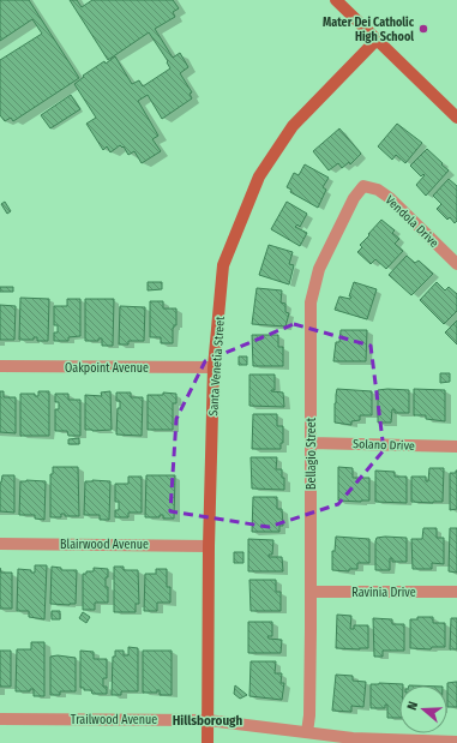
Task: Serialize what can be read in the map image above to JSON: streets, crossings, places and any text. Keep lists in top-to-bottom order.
{
  "streets": {
    "street": [
      "Vendola Drive",
      "Santa Venetia Street",
      "Oakpoint Avenue",
      "Solano Drive",
      "Bellagio Street",
      "Blairwood Avenue",
      "Ravinia Drive",
      "Trailwood Avenue"
    ]
  },
  "crossings": [
    ["Vendola Drive", "Bellagio Street"],
    ["Santa Venetia Street", "Oakpoint Avenue"],
    ["Santa Venetia Street", "Blairwood Avenue"],
    ["Santa Venetia Street", "Trailwood Avenue"],
    ["Solano Drive", "Bellagio Street"],
    ["Bellagio Street", "Ravinia Drive"],
    ["Bellagio Street", "Trailwood Avenue"]
  ],
  "districts": ["Hillsborough"],
  "places": ["Mater Dei Catholic High School"],
  "north": "left"
}
